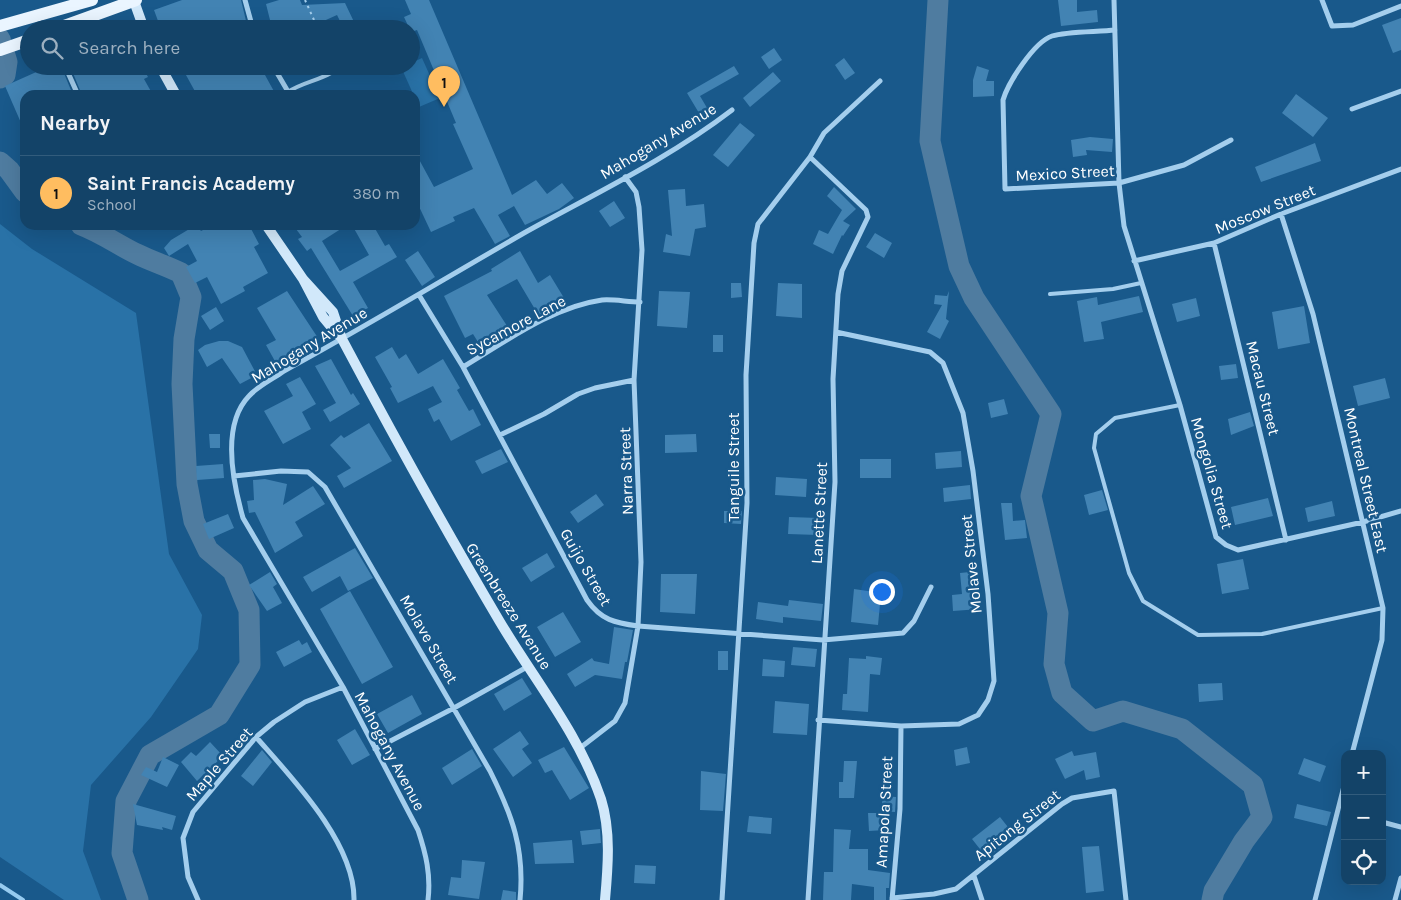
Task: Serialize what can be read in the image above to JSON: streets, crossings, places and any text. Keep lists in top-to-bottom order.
{
  "streets": {
    "street": [
      "Mahogany Avenue",
      "Mexico Street",
      "Moscow Street",
      "Sycamore Lane",
      "Macau Street",
      "Tanguile Street",
      "Narra Street",
      "Mongolia Street",
      "Montreal Street East",
      "Lanette Street",
      "Molave Street",
      "Guijo Street",
      "Greenbreeze Avenue",
      "Maple Street",
      "Amapola Street",
      "Apitong Street"
    ]
  },
  "crossings": [
    ["Mahogany Avenue", "Narra Street"],
    ["Mahogany Avenue", "Molave Street"],
    ["Mahogany Avenue", "Guijo Street"],
    ["Mahogany Avenue", "Greenbreeze Avenue"],
    ["Mahogany Avenue", "Maple Street"],
    ["Mexico Street", "Mongolia Street"],
    ["Moscow Street", "Macau Street"],
    ["Moscow Street", "Mongolia Street"],
    ["Moscow Street", "Montreal Street East"],
    ["Sycamore Lane", "Narra Street"],
    ["Sycamore Lane", "Guijo Street"],
    ["Macau Street", "Mongolia Street"],
    ["Tanguile Street", "Lanette Street"],
    ["Tanguile Street", "Guijo Street"],
    ["Narra Street", "Guijo Street"],
    ["Narra Street", "Greenbreeze Avenue"],
    ["Mongolia Street", "Montreal Street East"],
    ["Lanette Street", "Molave Street"],
    ["Lanette Street", "Guijo Street"],
    ["Molave Street", "Amapola Street"],
    ["Amapola Street", "Apitong Street"]
  ],
  "page": {
    "search": "Search here",
    "pins": "1",
    "heading": "Nearby",
    "list": [
      {
        "mark": "1",
        "name": "Saint Francis Academy",
        "note": "School",
        "value": "380 m"
      }
    ],
    "map_buttons": ["+", "−"]
  }
}
